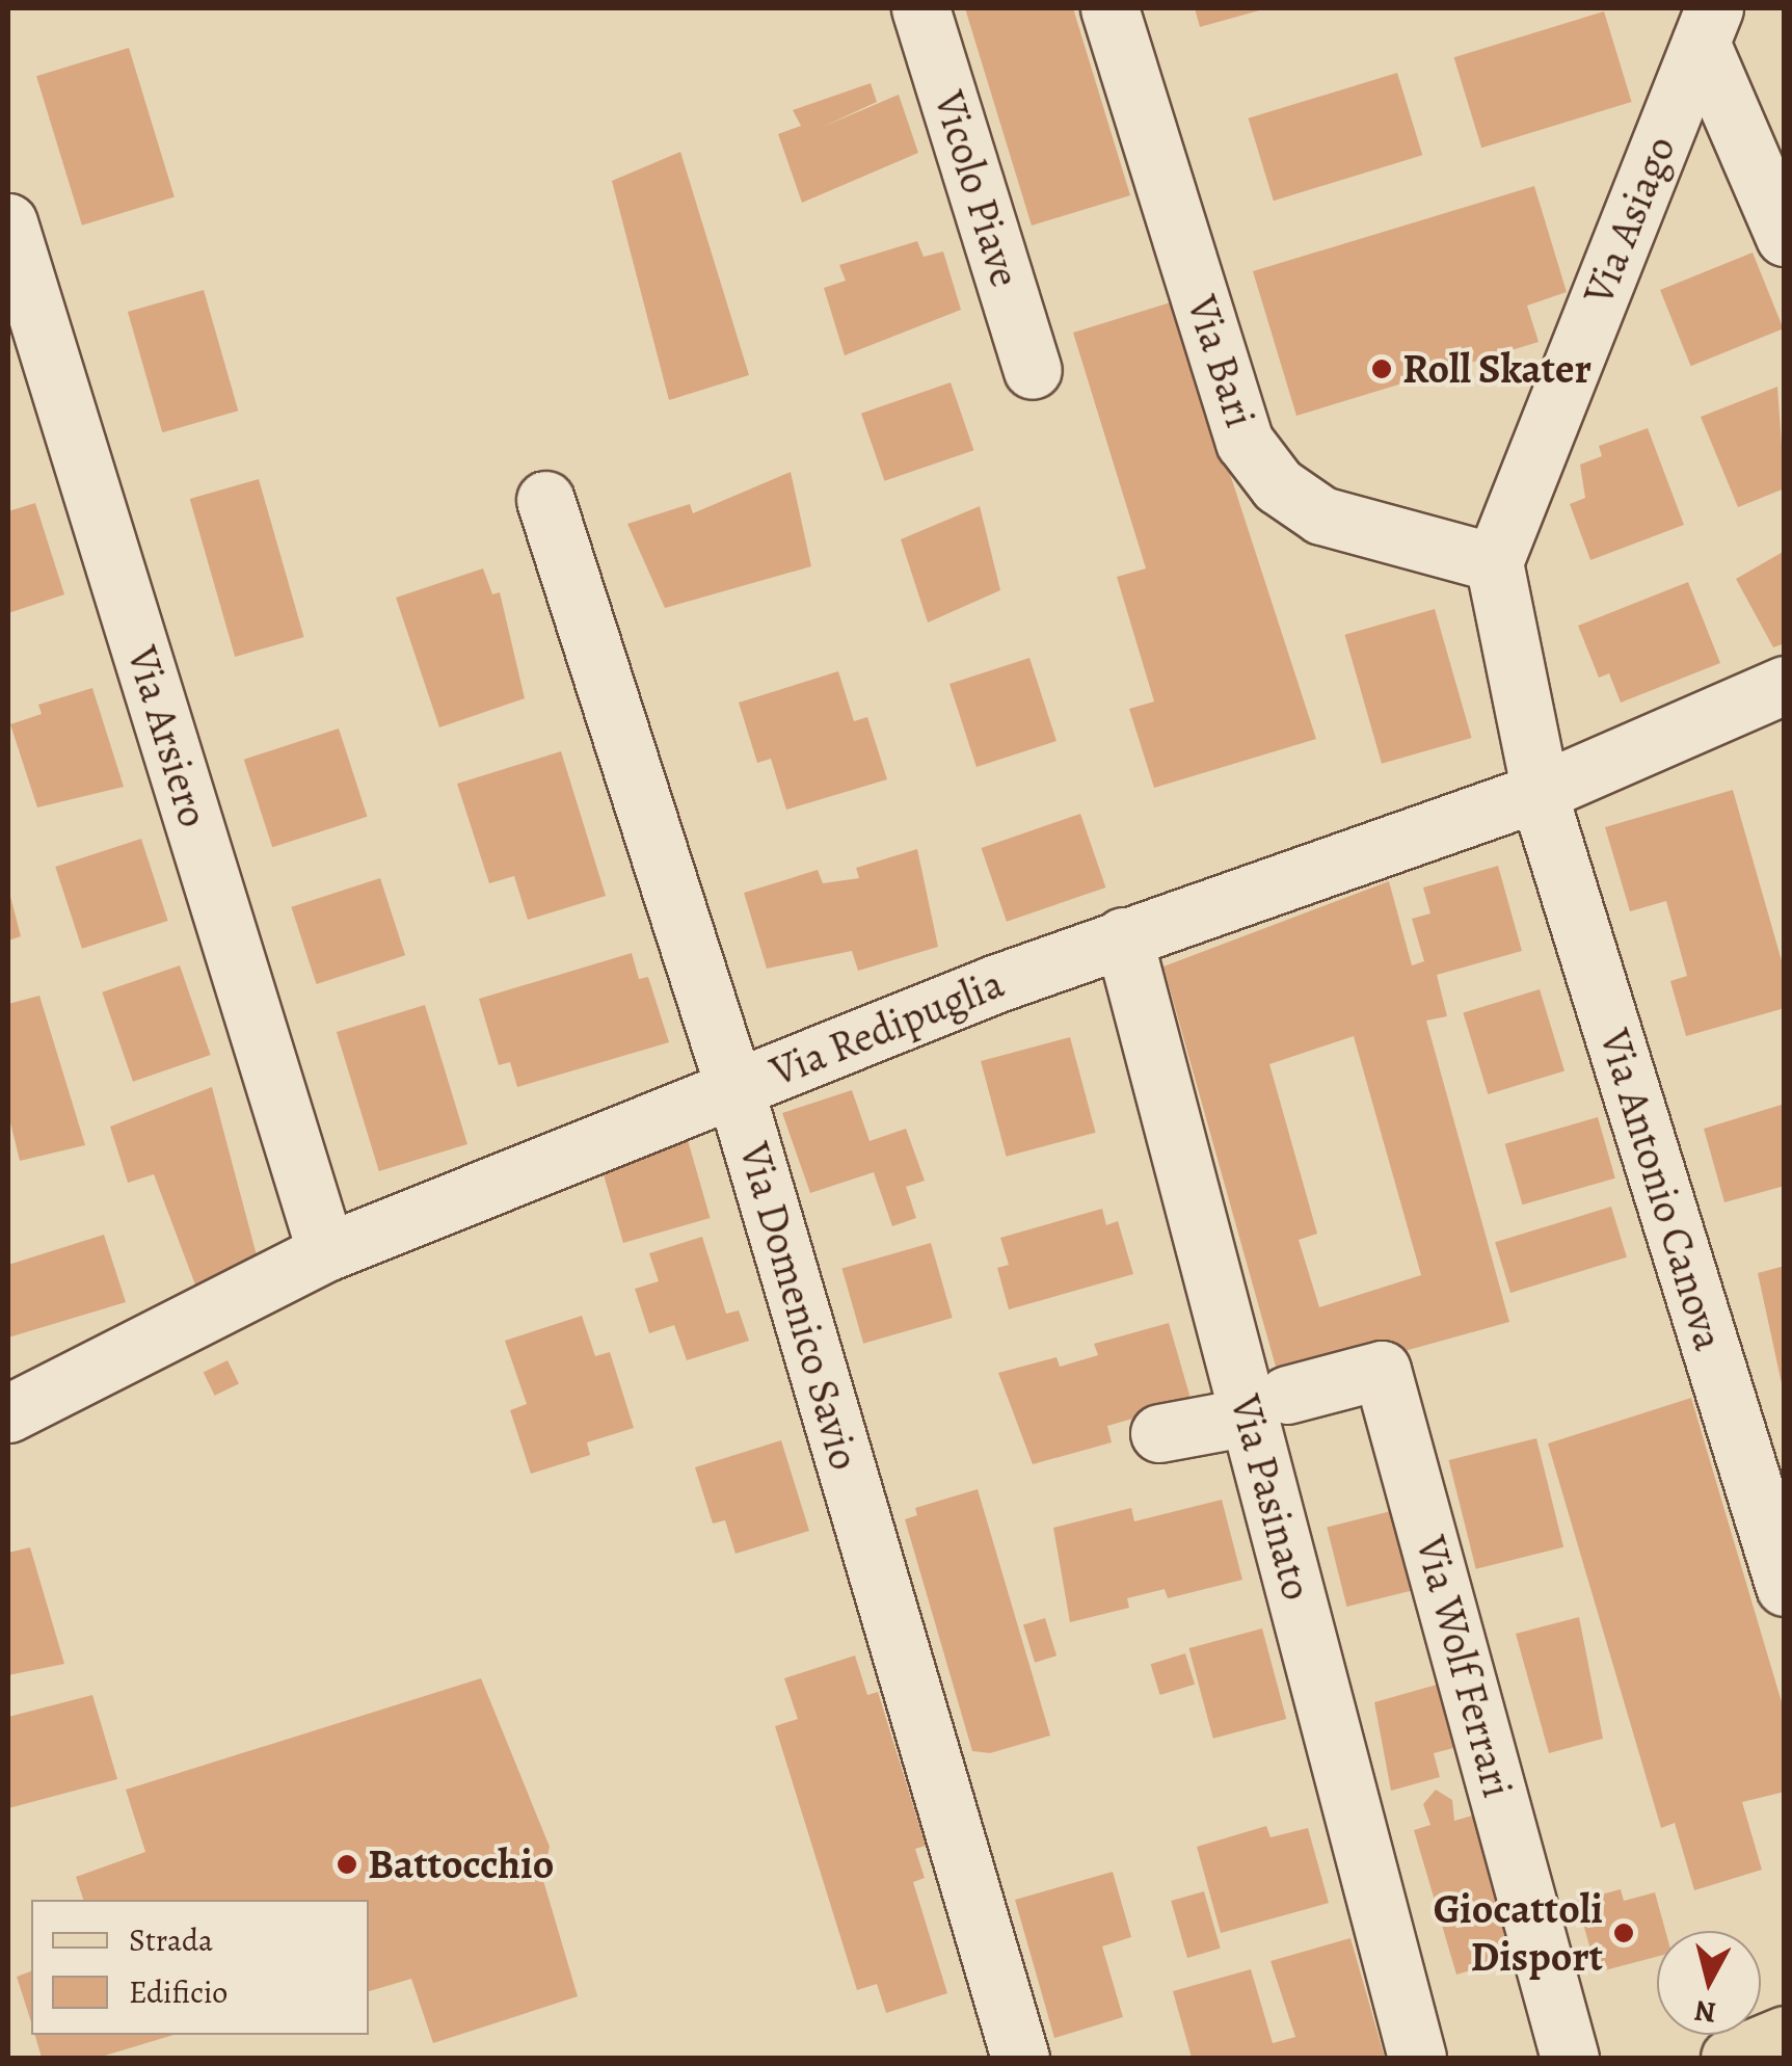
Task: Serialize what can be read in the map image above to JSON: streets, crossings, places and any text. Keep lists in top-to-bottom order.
{
  "streets": {
    "street": [
      "Vicolo Piave",
      "Via Asiago",
      "Via Bari",
      "Via Arsiero",
      "Via Redipuglia",
      "Via Antonio Canova",
      "Via Domenico Savio",
      "Via Pasinato",
      "Via Wolf Ferrari"
    ]
  },
  "crossings": [
    ["Via Asiago", "Via Bari"],
    ["Via Arsiero", "Via Redipuglia"],
    ["Via Redipuglia", "Via Antonio Canova"],
    ["Via Redipuglia", "Via Domenico Savio"],
    ["Via Redipuglia", "Via Pasinato"],
    ["Via Pasinato", "Via Wolf Ferrari"]
  ],
  "places": ["Roll Skater", "Battocchio", "Giocattoli Disport"],
  "legend": ["Strada", "Edificio"],
  "north": "bottom"
}
